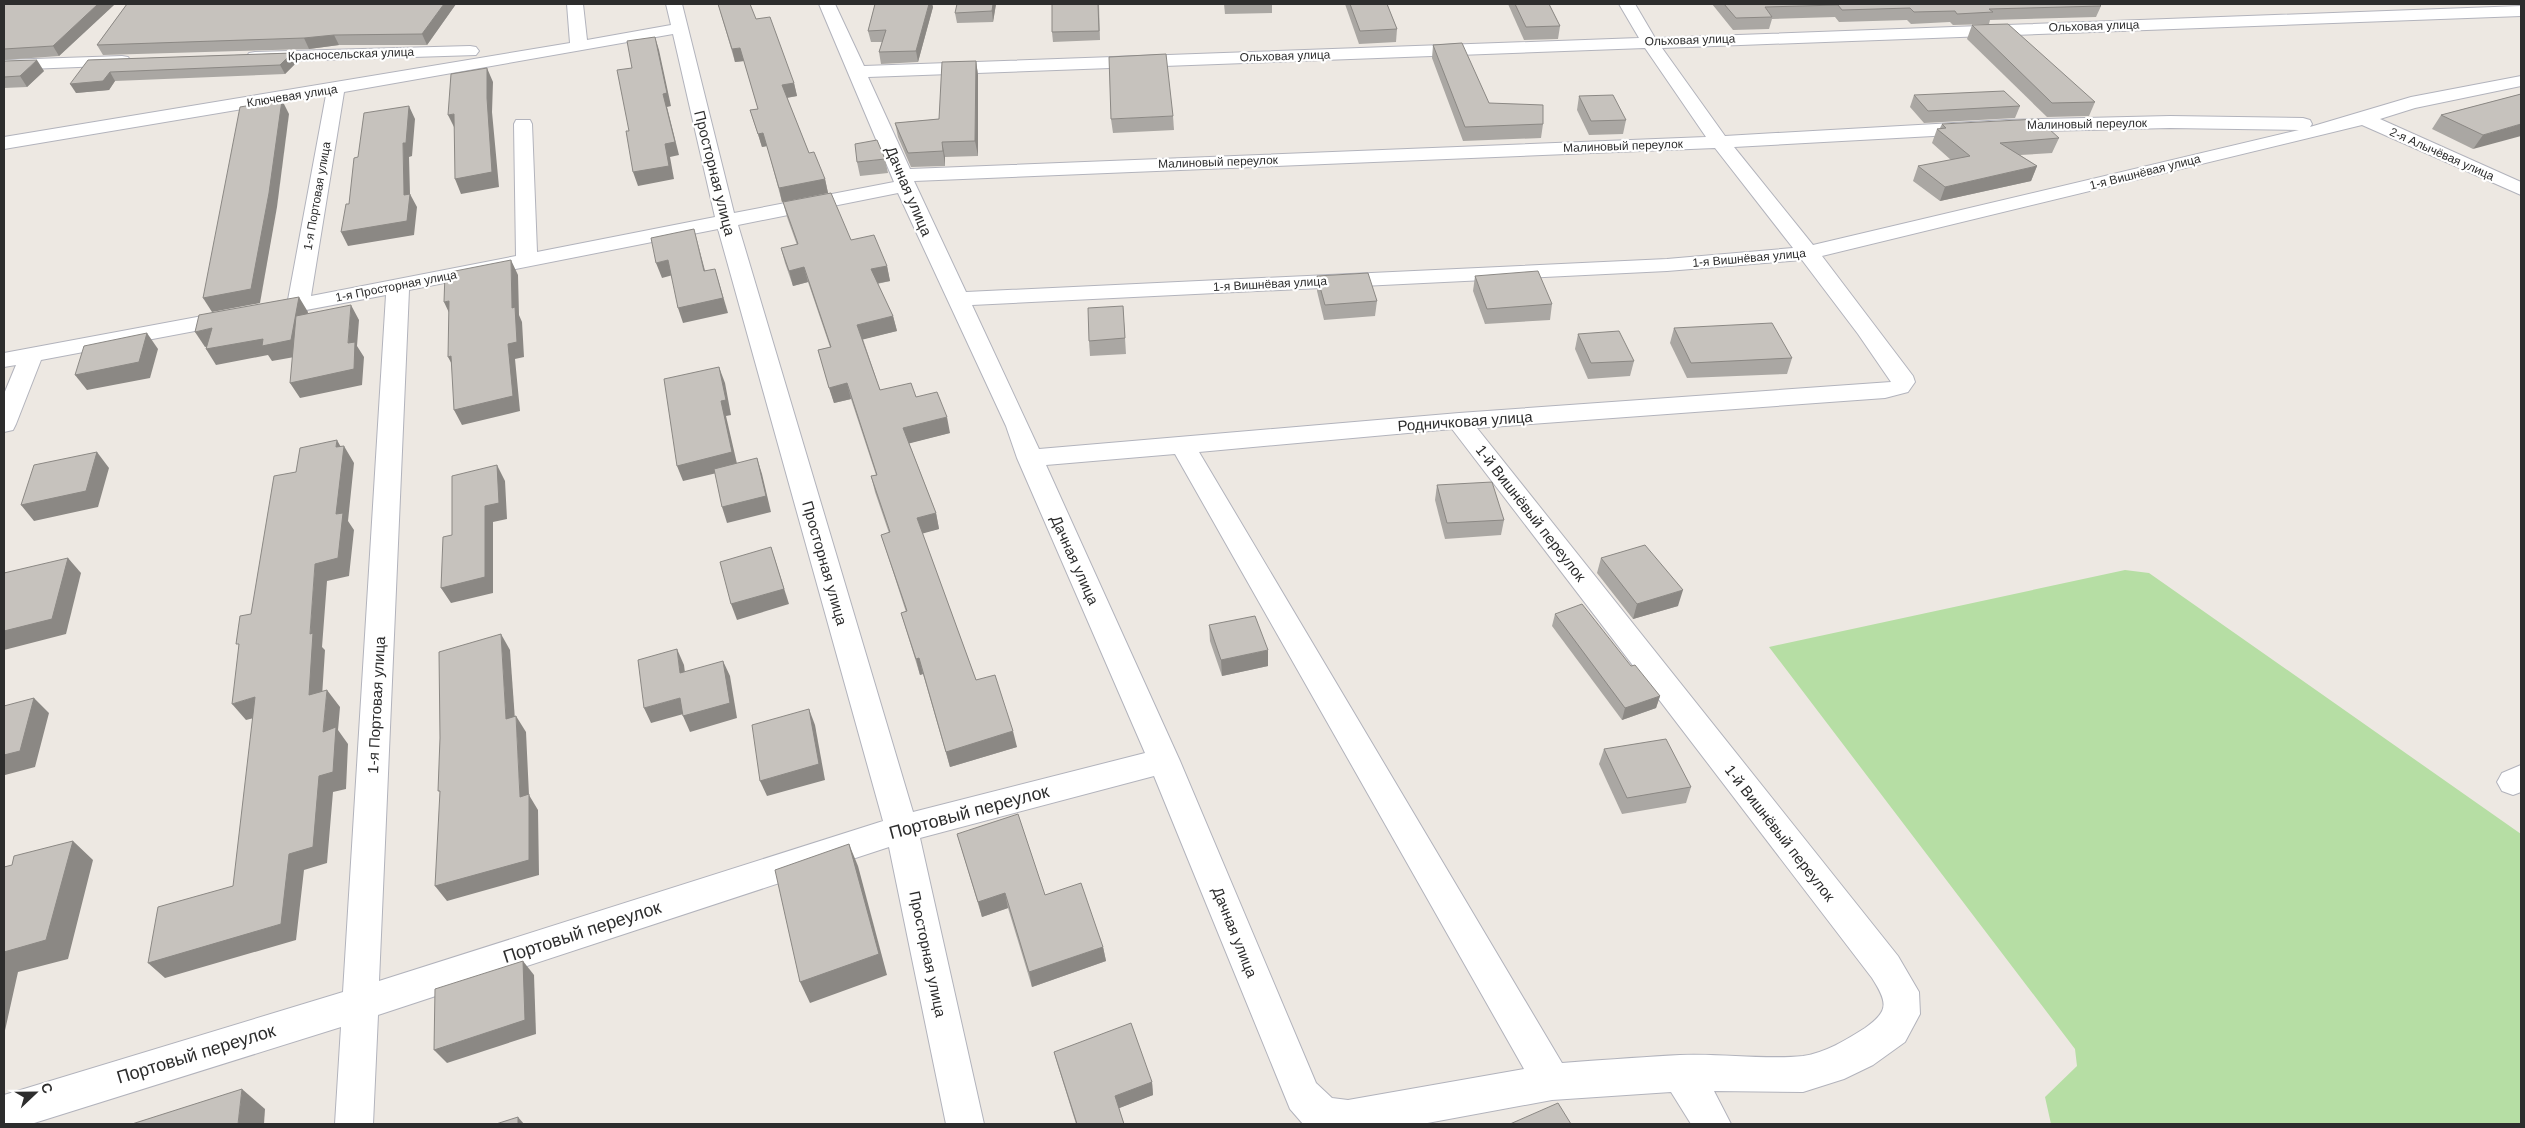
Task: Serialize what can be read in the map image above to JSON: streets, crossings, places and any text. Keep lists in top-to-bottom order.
{
  "streets": {
    "street": [
      "Ольховая улица",
      "Красносельская улица",
      "Ключевая улица",
      "Малиновый переулок",
      "2-я Алычёвая улица",
      "1-я Вишнёвая улица",
      "Просторная улица",
      "Дачная улица",
      "1-я Портовая улица",
      "1-я Просторная улица",
      "Родничковая улица",
      "1-й Вишнёвый переулок",
      "Портовый переулок"
    ]
  },
  "crossings": [
    ["Ольховая улица", "Дачная улица"],
    ["Красносельская улица", "Ключевая улица"],
    ["Ключевая улица", "1-я Портовая улица"],
    ["Малиновый переулок", "2-я Алычёвая улица"],
    ["Малиновый переулок", "1-я Вишнёвая улица"],
    ["Малиновый переулок", "Дачная улица"],
    ["Малиновый переулок", "1-я Просторная улица"],
    ["2-я Алычёвая улица", "1-я Вишнёвая улица"],
    ["1-я Вишнёвая улица", "Дачная улица"],
    ["1-я Вишнёвая улица", "Родничковая улица"],
    ["Просторная улица", "1-я Просторная улица"],
    ["Просторная улица", "Портовый переулок"],
    ["Дачная улица", "1-я Просторная улица"],
    ["Дачная улица", "Родничковая улица"],
    ["Дачная улица", "1-й Вишнёвый переулок"],
    ["Дачная улица", "Портовый переулок"],
    ["1-я Портовая улица", "1-я Просторная улица"],
    ["1-я Портовая улица", "Портовый переулок"],
    ["Родничковая улица", "1-й Вишнёвый переулок"]
  ],
  "north": "right"
}
